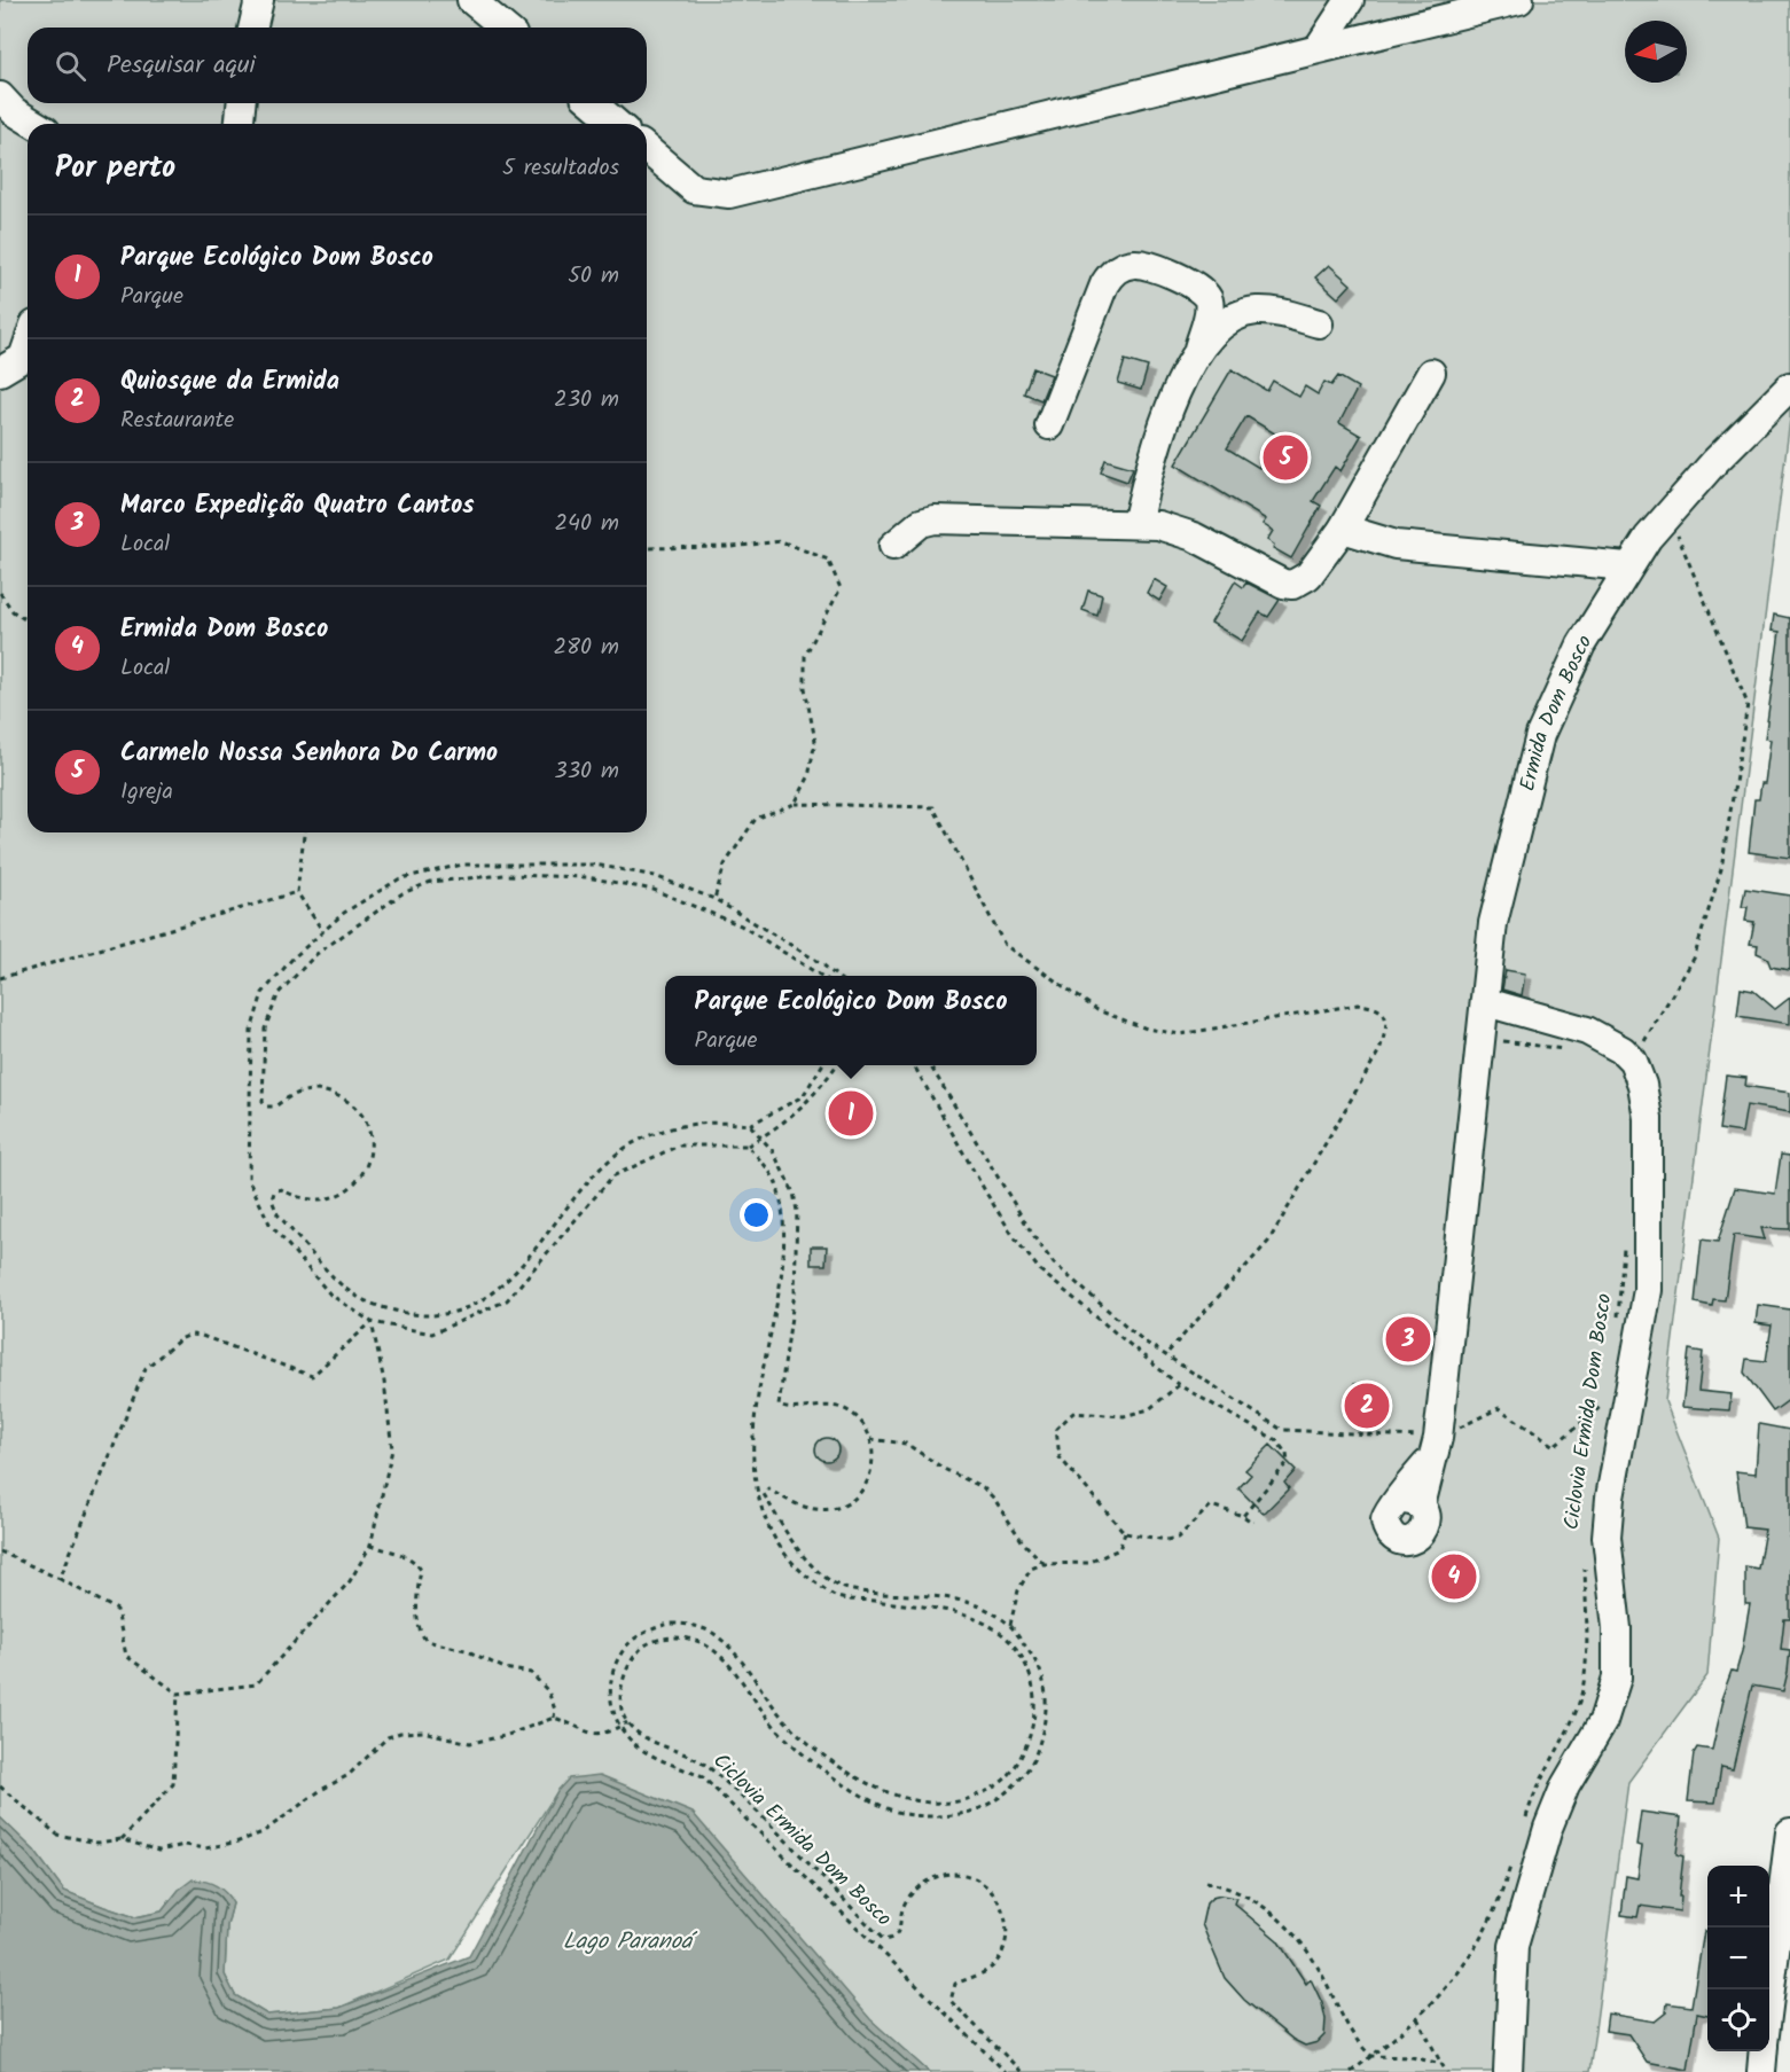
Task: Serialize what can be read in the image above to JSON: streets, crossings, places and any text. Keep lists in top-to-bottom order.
{
  "streets": {
    "street": ["Ermida Dom Bosco"],
    "path": ["Ciclovia Ermida Dom Bosco"]
  },
  "water": ["Lago Paranoá"],
  "north": "left",
  "page": {
    "search": "Pesquisar aqui",
    "heading": ["Por perto", "5 resultados"],
    "list": [
      {
        "mark": "1",
        "name": "Parque Ecológico Dom Bosco",
        "note": "Parque",
        "value": "50 m"
      },
      {
        "mark": "2",
        "name": "Quiosque da Ermida",
        "note": "Restaurante",
        "value": "230 m"
      },
      {
        "mark": "3",
        "name": "Marco Expedição Quatro Cantos",
        "note": "Local",
        "value": "240 m"
      },
      {
        "mark": "4",
        "name": "Ermida Dom Bosco",
        "note": "Local",
        "value": "280 m"
      },
      {
        "mark": "5",
        "name": "Carmelo Nossa Senhora Do Carmo",
        "note": "Igreja",
        "value": "330 m"
      }
    ],
    "pins": [
      "5",
      "1",
      "3",
      "2",
      "4"
    ],
    "popup": ["Parque Ecológico Dom Bosco", "Parque"],
    "map_buttons": ["+", "−"]
  }
}
